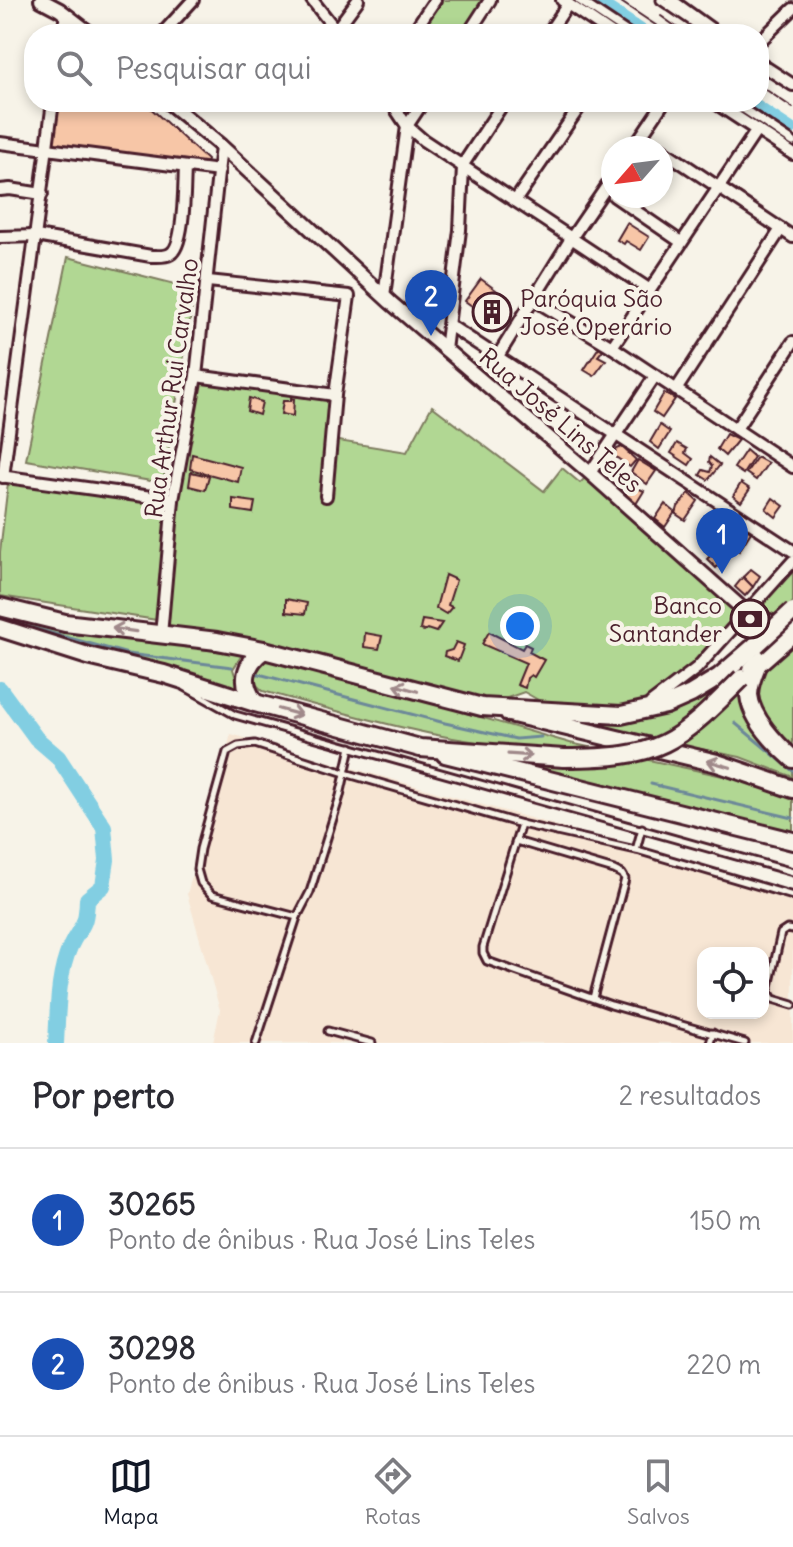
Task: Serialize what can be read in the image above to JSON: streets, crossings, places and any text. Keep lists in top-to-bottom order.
{
  "streets": {
    "street": ["Rua Arthur Rui Carvalho", "Rua José Lins Teles"]
  },
  "crossings": [
    ["Rua Arthur Rui Carvalho", "Rua José Lins Teles"]
  ],
  "places": {
    "building": ["Paróquia São José Operário"],
    "bank": ["Banco Santander"]
  },
  "north": "bottom left",
  "page": {
    "search": "Pesquisar aqui",
    "pins": ["2", "1"],
    "heading": ["Por perto", "2 resultados"],
    "list": [
      {
        "mark": "1",
        "name": "30265",
        "note": "Ponto de ônibus · Rua José Lins Teles",
        "value": "150 m"
      },
      {
        "mark": "2",
        "name": "30298",
        "note": "Ponto de ônibus · Rua José Lins Teles",
        "value": "220 m"
      }
    ],
    "nav": ["Mapa", "Rotas", "Salvos"]
  }
}
